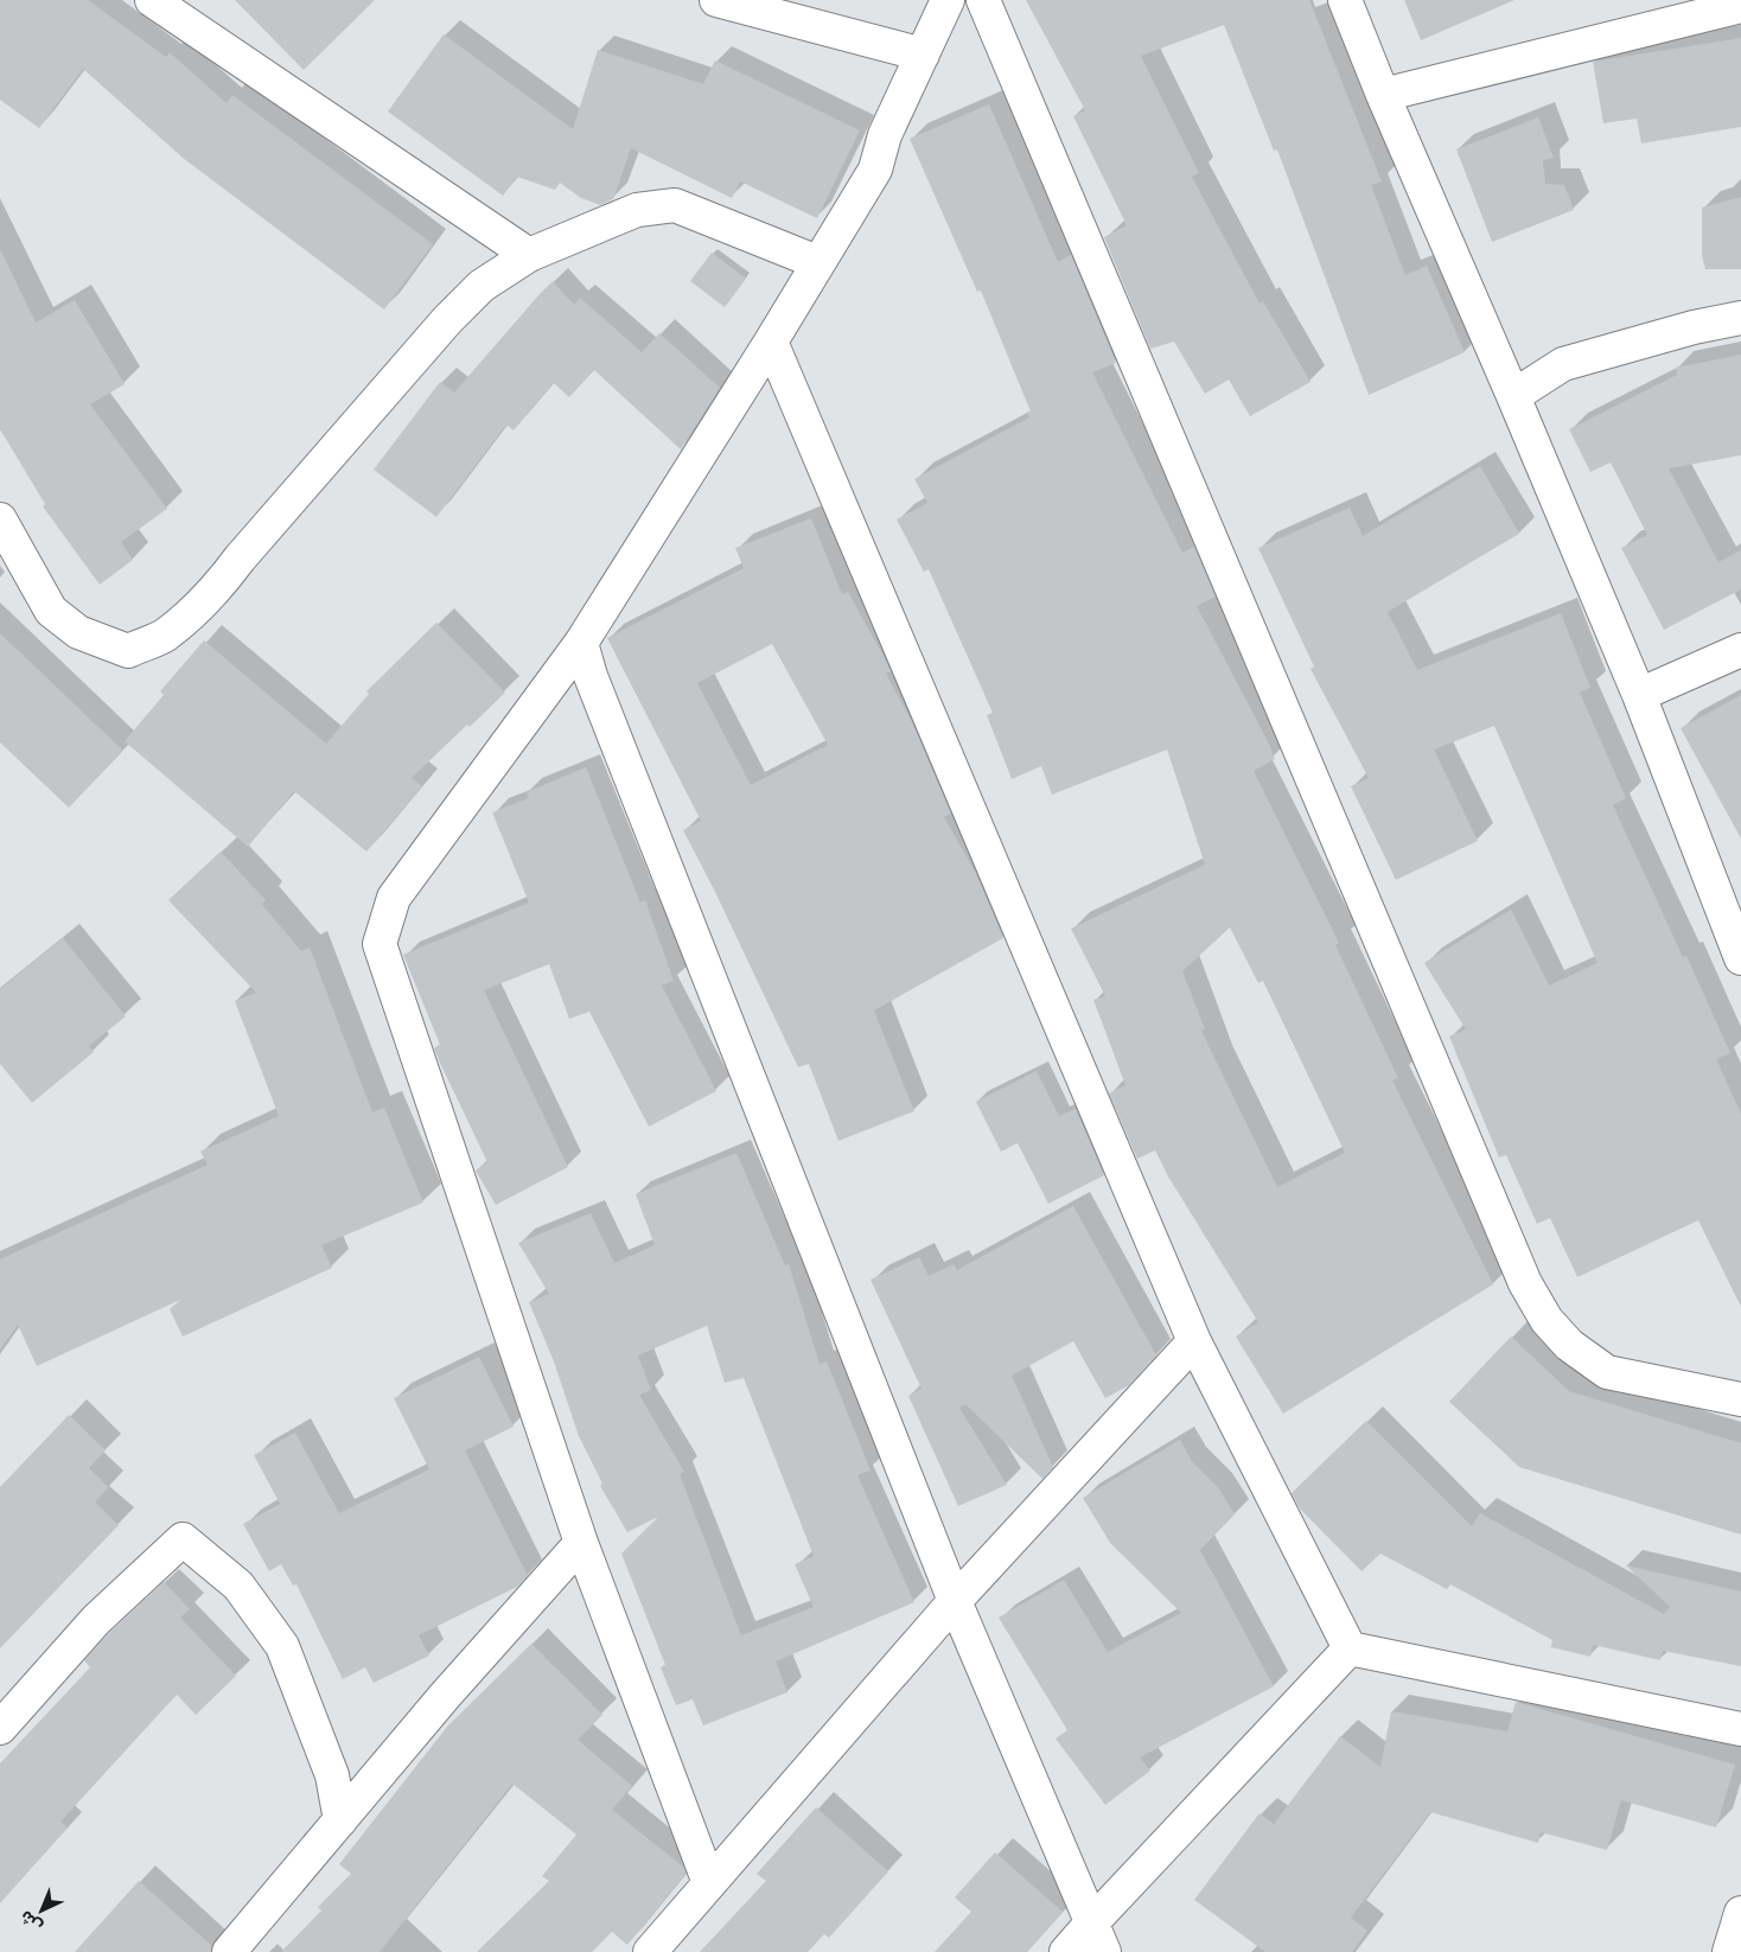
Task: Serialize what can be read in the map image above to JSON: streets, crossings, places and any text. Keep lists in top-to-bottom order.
{
  "north": "bottom left"
}
